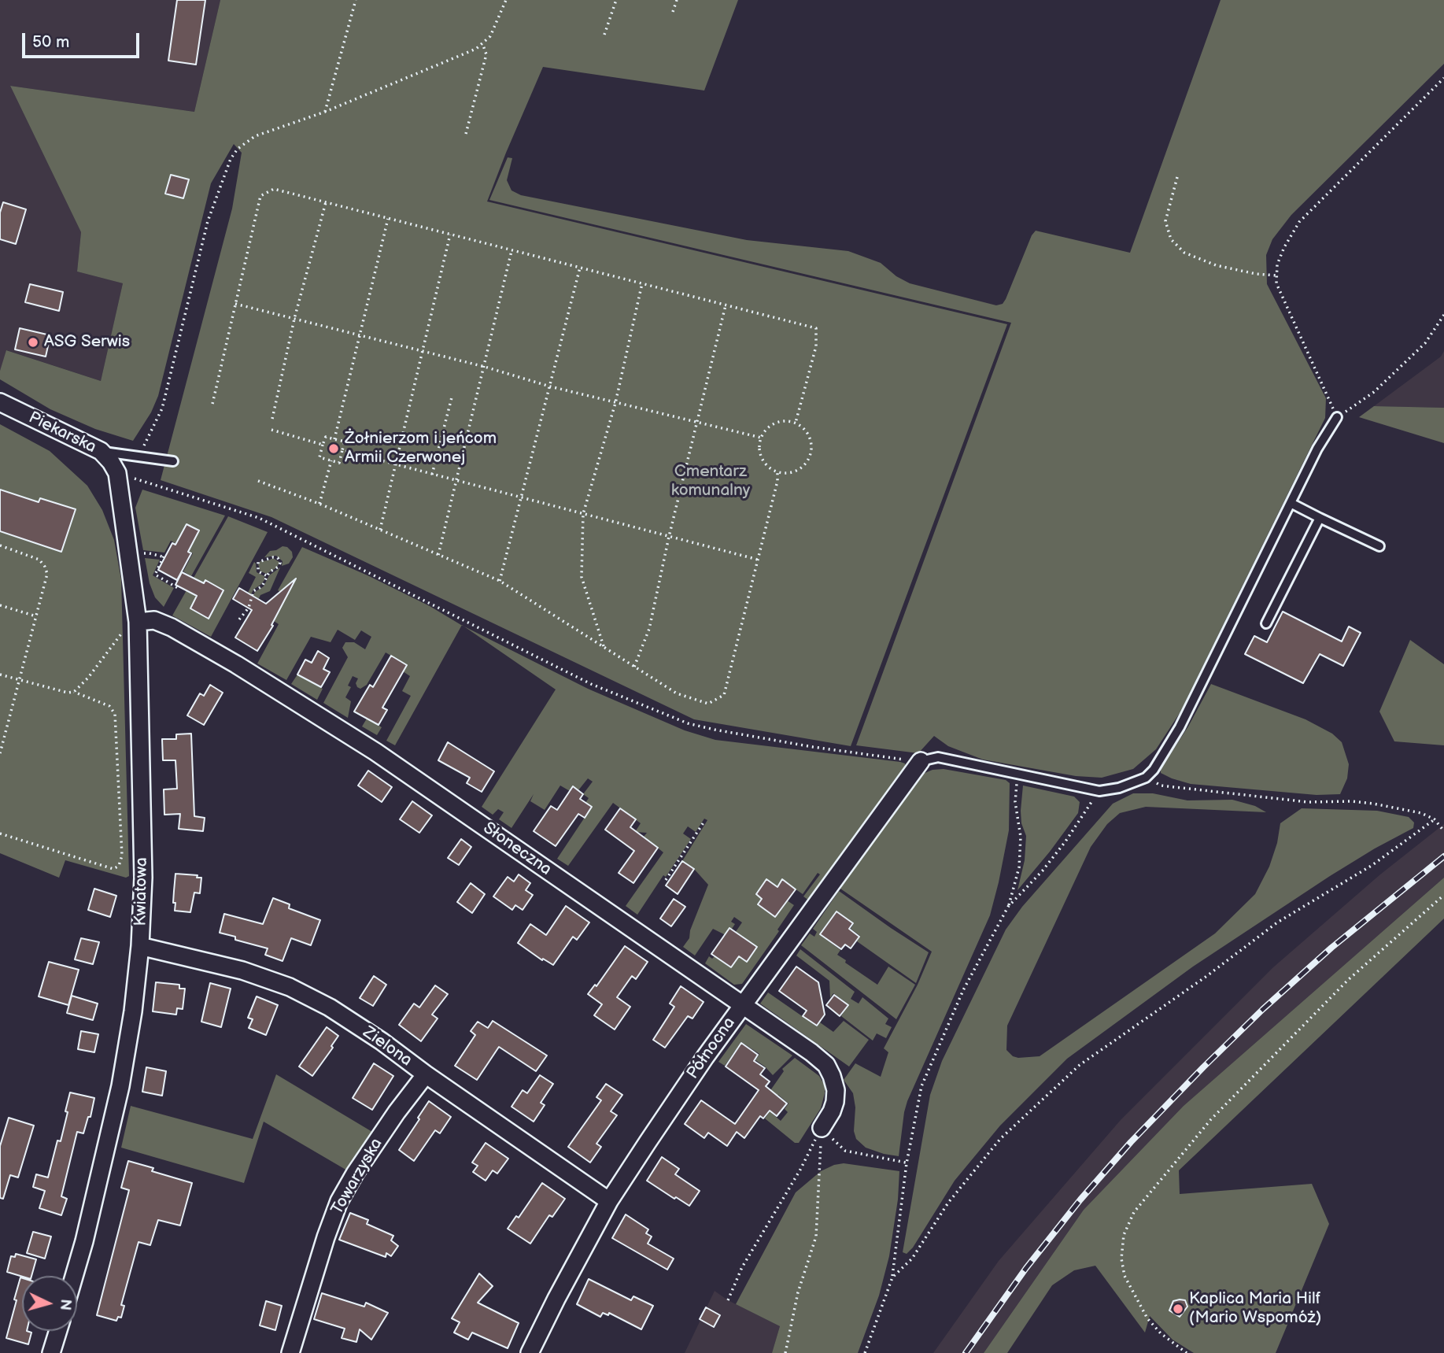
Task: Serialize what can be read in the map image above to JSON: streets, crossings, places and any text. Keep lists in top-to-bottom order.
{
  "streets": {
    "street": [
      "Piekarska",
      "Słoneczna",
      "Kwiatowa",
      "Zielona",
      "Północna",
      "Towarzyska"
    ]
  },
  "crossings": [
    ["Piekarska", "Kwiatowa"],
    ["Słoneczna", "Kwiatowa"],
    ["Słoneczna", "Północna"],
    ["Kwiatowa", "Zielona"],
    ["Zielona", "Północna"],
    ["Zielona", "Towarzyska"]
  ],
  "parks": ["Cmentarz komunalny"],
  "places": ["ASG Serwis", "Żołnierzom i jeńcom Armii Czerwonej", "Kaplica Maria Hilf (Mario Wspomóż)"],
  "scale_bar": "50 m",
  "north": "right"
}
